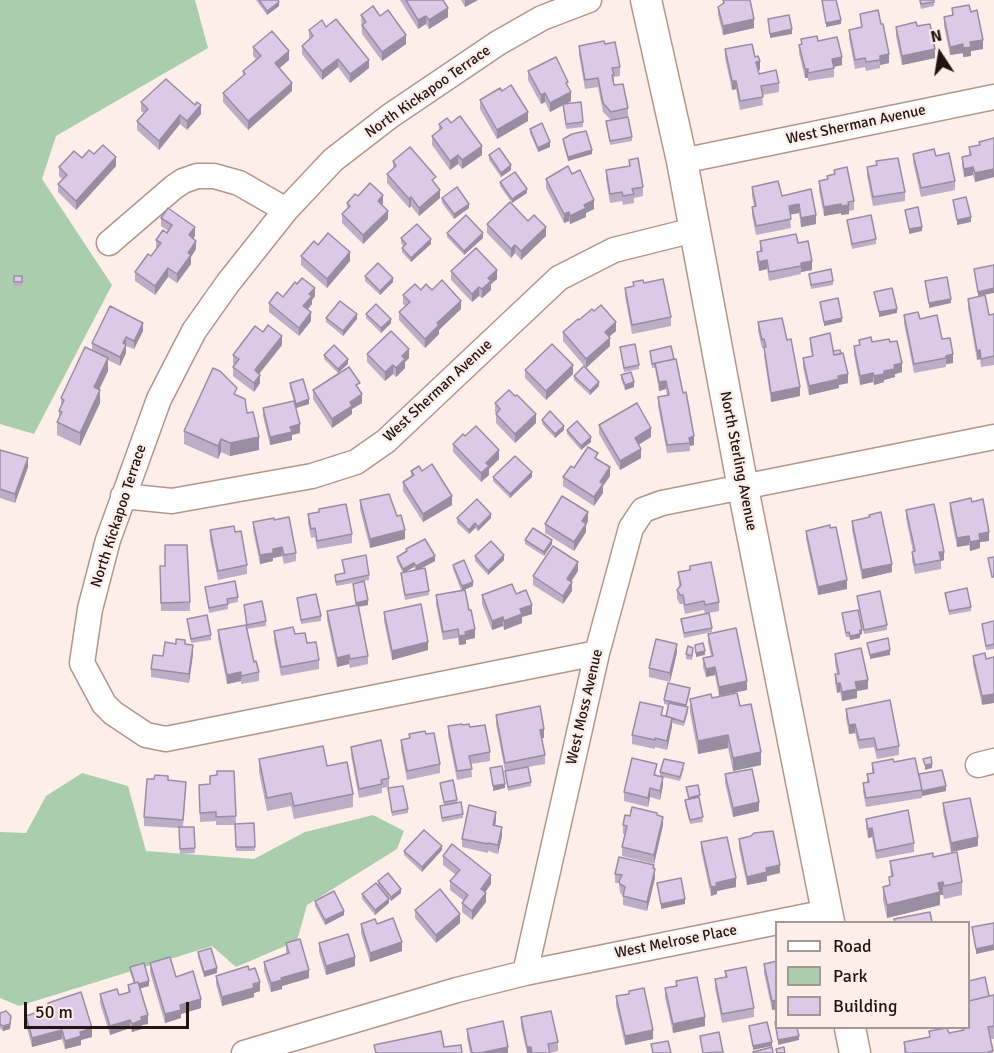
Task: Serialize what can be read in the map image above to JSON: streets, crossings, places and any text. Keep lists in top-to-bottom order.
{
  "streets": {
    "street": [
      "North Kickapoo Terrace",
      "West Sherman Avenue",
      "North Sterling Avenue",
      "West Moss Avenue",
      "West Melrose Place"
    ]
  },
  "crossings": [
    ["North Kickapoo Terrace", "West Sherman Avenue"],
    ["North Kickapoo Terrace", "West Moss Avenue"],
    ["West Sherman Avenue", "North Sterling Avenue"],
    ["North Sterling Avenue", "West Moss Avenue"],
    ["North Sterling Avenue", "West Melrose Place"],
    ["West Moss Avenue", "West Melrose Place"]
  ],
  "legend": ["Road", "Park", "Building"],
  "scale_bar": "50 m",
  "north": "top"
}
